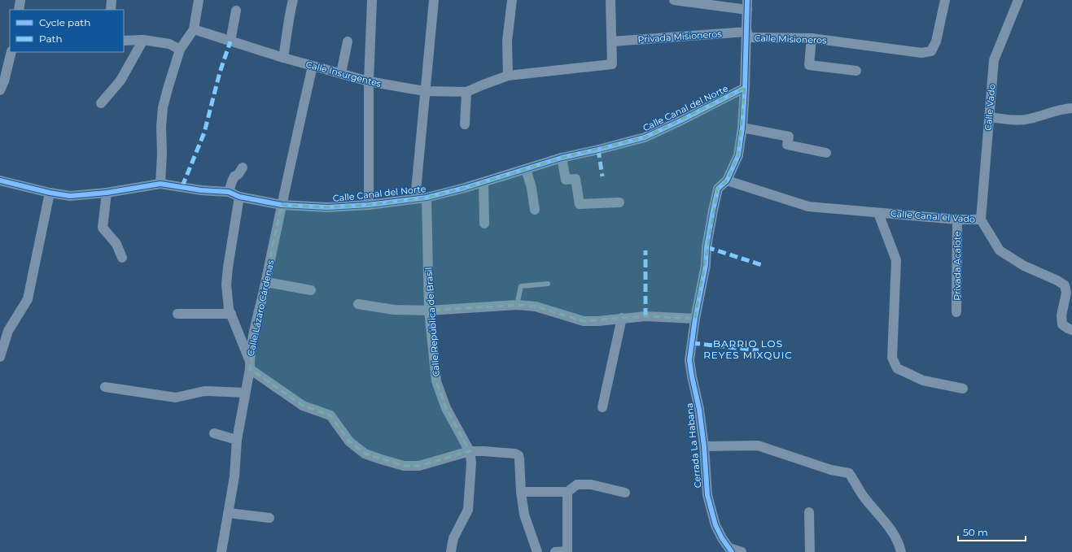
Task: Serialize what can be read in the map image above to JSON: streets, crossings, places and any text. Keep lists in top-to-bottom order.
{
  "streets": {
    "street": [
      "Privada Misioneros",
      "Calle Misioneros",
      "Calle Insurgentes",
      "Calle Vado",
      "Calle Canal del Norte",
      "Calle Canal el Vado",
      "Privada Acalote",
      "Calle Lázaro Cárdenas",
      "Calle República de Brasil",
      "Cerrada La Habana"
    ]
  },
  "crossings": [
    ["Privada Misioneros", "Calle Misioneros"],
    ["Privada Misioneros", "Calle Insurgentes"],
    ["Privada Misioneros", "Cerrada La Habana"],
    ["Calle Misioneros", "Cerrada La Habana"],
    ["Calle Insurgentes", "Calle Lázaro Cárdenas"],
    ["Calle Vado", "Calle Canal el Vado"],
    ["Calle Canal del Norte", "Calle Lázaro Cárdenas"],
    ["Calle Canal del Norte", "Calle República de Brasil"],
    ["Calle Canal del Norte", "Cerrada La Habana"],
    ["Calle Canal el Vado", "Privada Acalote"],
    ["Calle Canal el Vado", "Cerrada La Habana"]
  ],
  "districts": ["BARRIO LOS REYES MIXQUIC"],
  "legend": ["Cycle path", "Path"],
  "scale_bar": "50 m"
}
